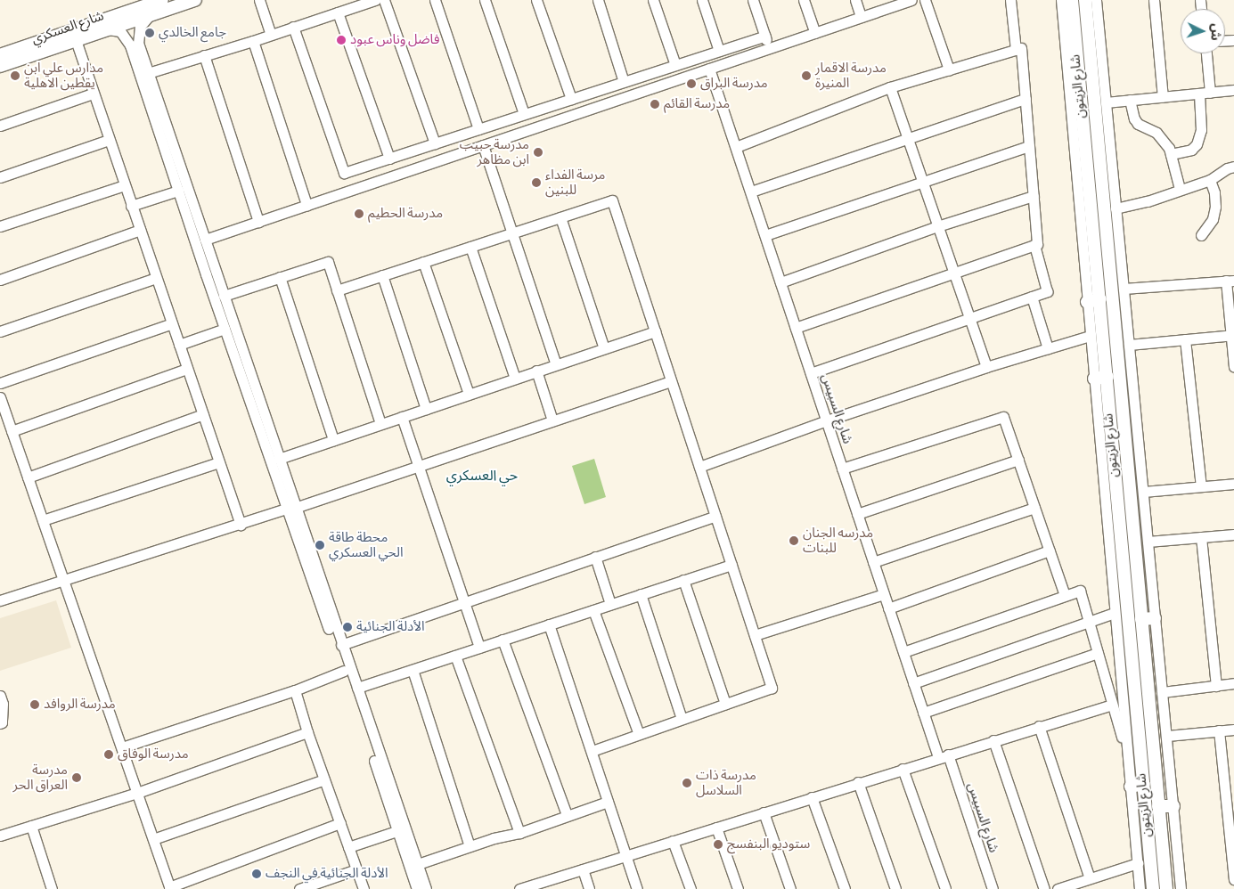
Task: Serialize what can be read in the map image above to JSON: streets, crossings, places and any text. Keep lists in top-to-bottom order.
{
  "streets": {
    "main road": ["شارع العسكري", "شارع الزيتون"],
    "street": ["شارع السبيس"]
  },
  "districts": ["حي العسكري"],
  "places": [
    "جامع الخالدي",
    "فاضل وناس عبود",
    "مدارس علي ابن يقطين الاهلية",
    "مدرسة الاقمار المنيرة",
    "مدرسة البراق",
    "مدرسة القائم",
    "مدرسة حبيب ابن مظاهر",
    "مرسة الفداء للبنين",
    "مدرسة الحطيم",
    "مدرسه الجنان للبنات",
    "محطة طاقة الحي العسكري",
    "الأدلة الجنائية",
    "مدرسة الروافد",
    "مدرسة الوفاق",
    "مدرسة العراق الحر",
    "مدرسة ذات السلاسل",
    "ستوديو البنفسج",
    "الأدلة الجنائية في النجف"
  ],
  "north": "right"
}
